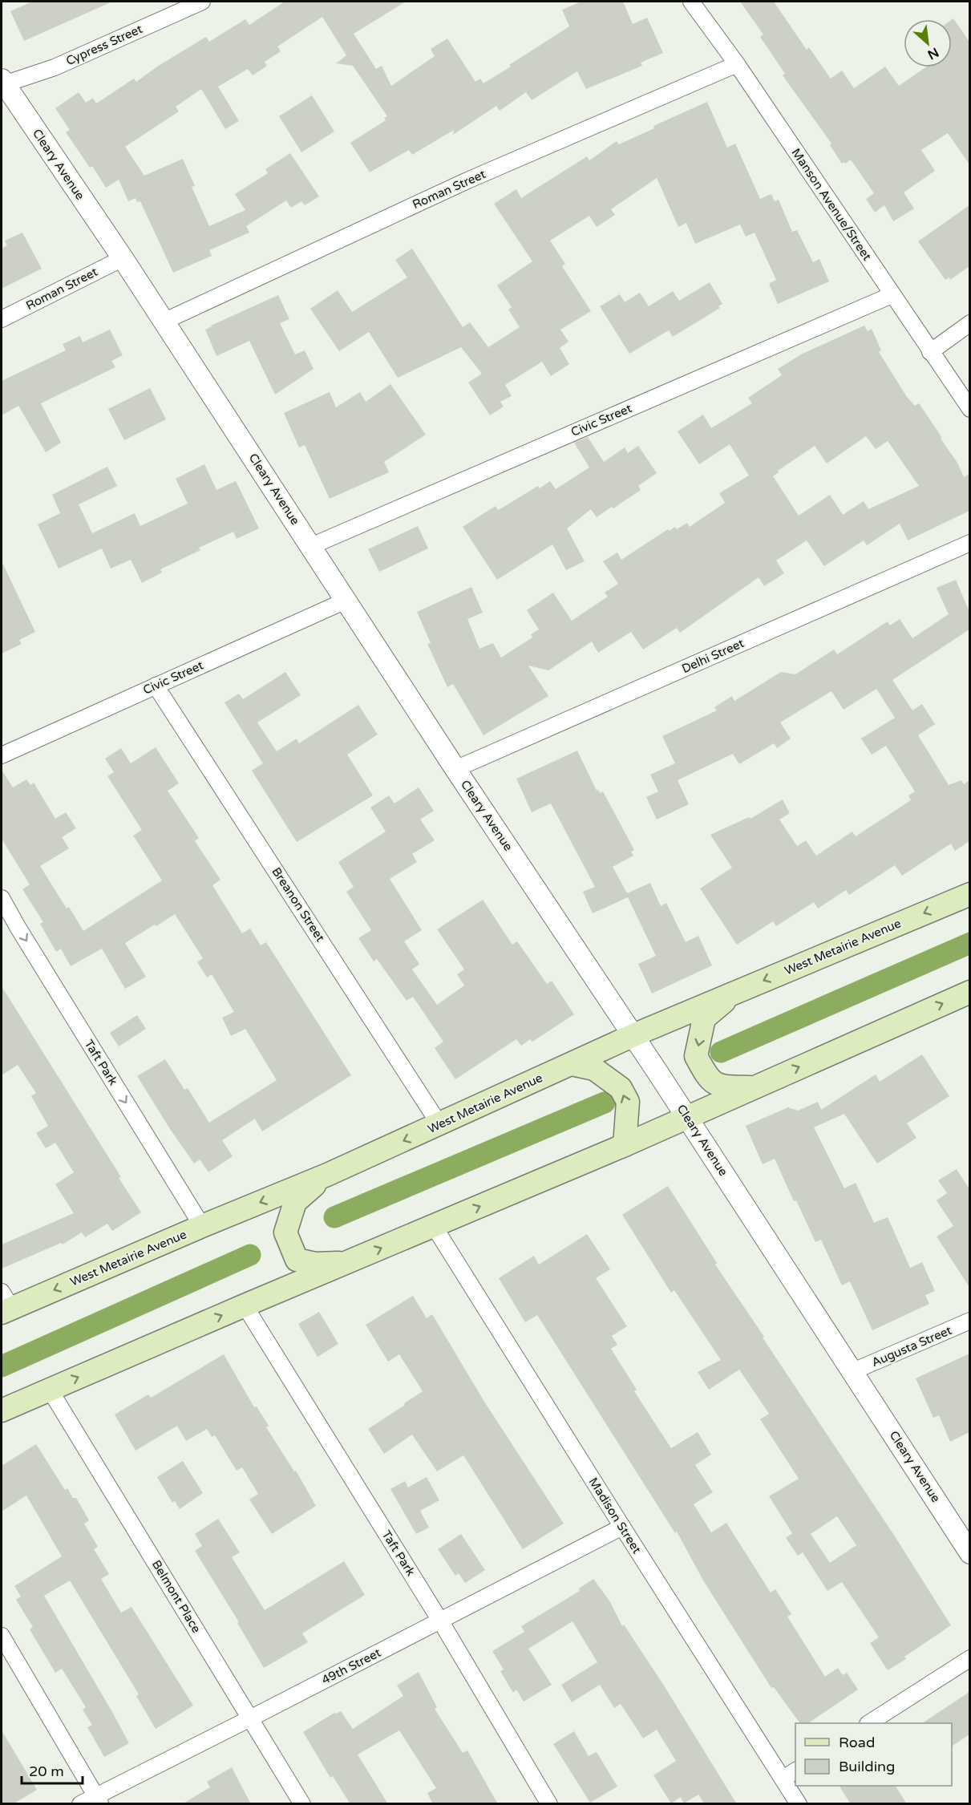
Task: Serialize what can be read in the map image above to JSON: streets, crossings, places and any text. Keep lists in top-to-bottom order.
{
  "streets": {
    "main road": ["West Metairie Avenue"],
    "street": [
      "Cypress Street",
      "Cleary Avenue",
      "Roman Street",
      "Manson Avenue/Street",
      "Civic Street",
      "Delhi Street",
      "Breanon Street",
      "Taft Park",
      "Augusta Street",
      "Madison Street",
      "Belmont Place",
      "49th Street"
    ]
  },
  "crossings": [
    ["Cypress Street", "Cleary Avenue"],
    ["Cleary Avenue", "Roman Street"],
    ["Cleary Avenue", "Civic Street"],
    ["Cleary Avenue", "Delhi Street"],
    ["Cleary Avenue", "West Metairie Avenue"],
    ["Cleary Avenue", "Augusta Street"],
    ["Roman Street", "Manson Avenue/Street"],
    ["Manson Avenue/Street", "Civic Street"],
    ["Civic Street", "Breanon Street"],
    ["Breanon Street", "West Metairie Avenue"],
    ["West Metairie Avenue", "Taft Park"],
    ["Taft Park", "49th Street"],
    ["Madison Street", "49th Street"],
    ["Belmont Place", "49th Street"]
  ],
  "one_way": ["Taft Park"],
  "legend": ["Road", "Building"],
  "scale_bar": "20 m",
  "north": "bottom right"
}
